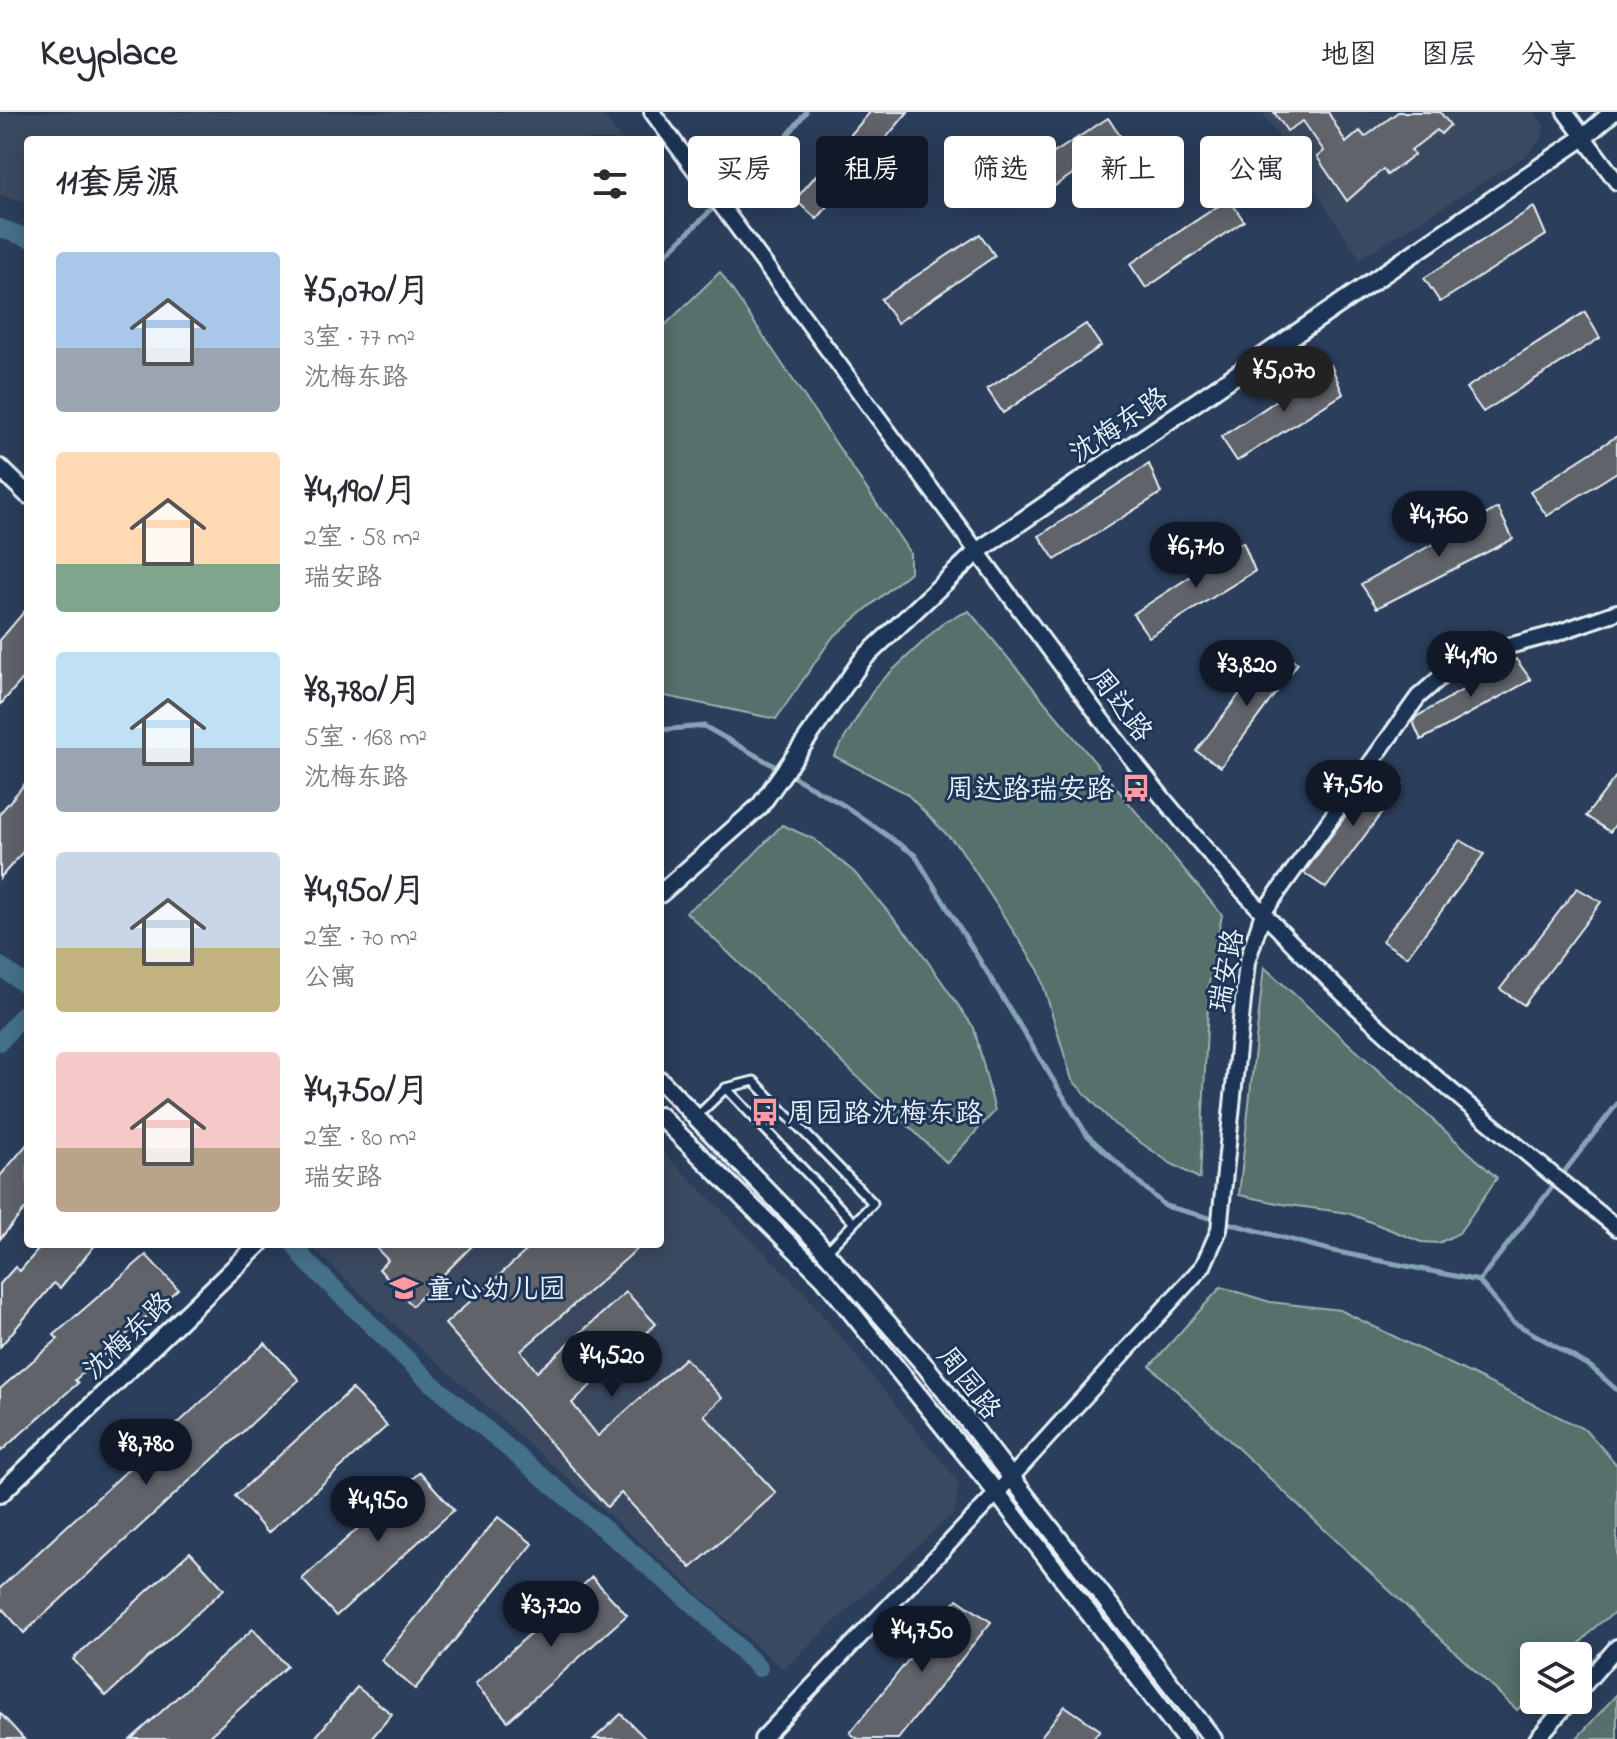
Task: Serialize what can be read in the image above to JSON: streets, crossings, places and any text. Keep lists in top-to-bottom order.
{
  "streets": {
    "street": [
      "沈梅东路",
      "周达路",
      "瑞安路",
      "周园路"
    ]
  },
  "crossings": [
    ["沈梅东路", "周达路"],
    ["周达路", "瑞安路"],
    ["瑞安路", "周园路"]
  ],
  "places": {
    "bus stop": ["周达路瑞安路", "周园路沈梅东路"],
    "school or university": ["童心幼儿园"]
  },
  "page": {
    "header": "Keyplace",
    "nav": ["地图", "图层", "分享"],
    "chip": [
      "买房",
      "租房",
      "筛选",
      "新上",
      "公寓"
    ],
    "heading": "11套房源",
    "list": [
      {
        "name": "¥5,070/月",
        "note": "3室 · 77 m² · 沈梅东路"
      },
      {
        "name": "¥4,190/月",
        "note": "2室 · 58 m² · 瑞安路"
      },
      {
        "name": "¥8,780/月",
        "note": "5室 · 168 m² · 沈梅东路"
      },
      {
        "name": "¥4,950/月",
        "note": "2室 · 70 m² · 公寓"
      },
      {
        "name": "¥4,750/月",
        "note": "2室 · 80 m² · 瑞安路"
      }
    ],
    "price": [
      "¥5,070",
      "¥4,760",
      "¥6,710",
      "¥4,190",
      "¥3,820",
      "¥7,510",
      "¥4,520",
      "¥8,780",
      "¥4,950",
      "¥3,720",
      "¥4,750"
    ]
  }
}
